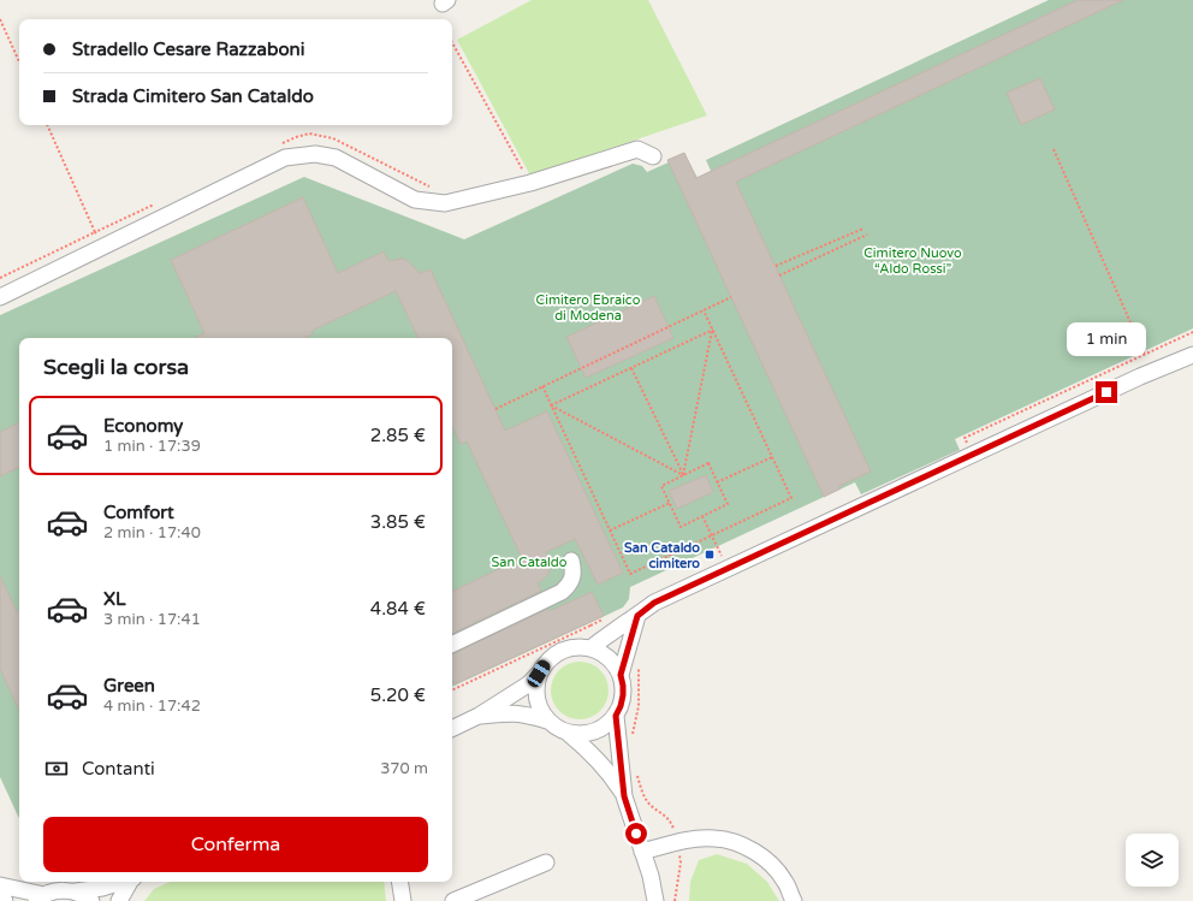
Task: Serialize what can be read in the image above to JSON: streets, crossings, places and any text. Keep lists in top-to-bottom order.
{
  "parks": ["Cimitero Nuovo “Aldo Rossi”", "Cimitero Ebraico di Modena", "San Cataldo"],
  "places": {
    "transit": ["San Cataldo cimitero"]
  },
  "page": {
    "banner": ["Stradello Cesare Razzaboni", "Strada Cimitero San Cataldo"],
    "bubble": "1 min",
    "heading": "Scegli la corsa",
    "list": [
      {
        "name": "Economy",
        "note": "1 min · 17:39",
        "value": "2.85 €"
      },
      {
        "name": "Comfort",
        "note": "2 min · 17:40",
        "value": "3.85 €"
      },
      {
        "name": "XL",
        "note": "3 min · 17:41",
        "value": "4.84 €"
      },
      {
        "name": "Green",
        "note": "4 min · 17:42",
        "value": "5.20 €"
      }
    ],
    "pay": ["Contanti", "370 m"],
    "buttons": "Conferma"
  }
}
